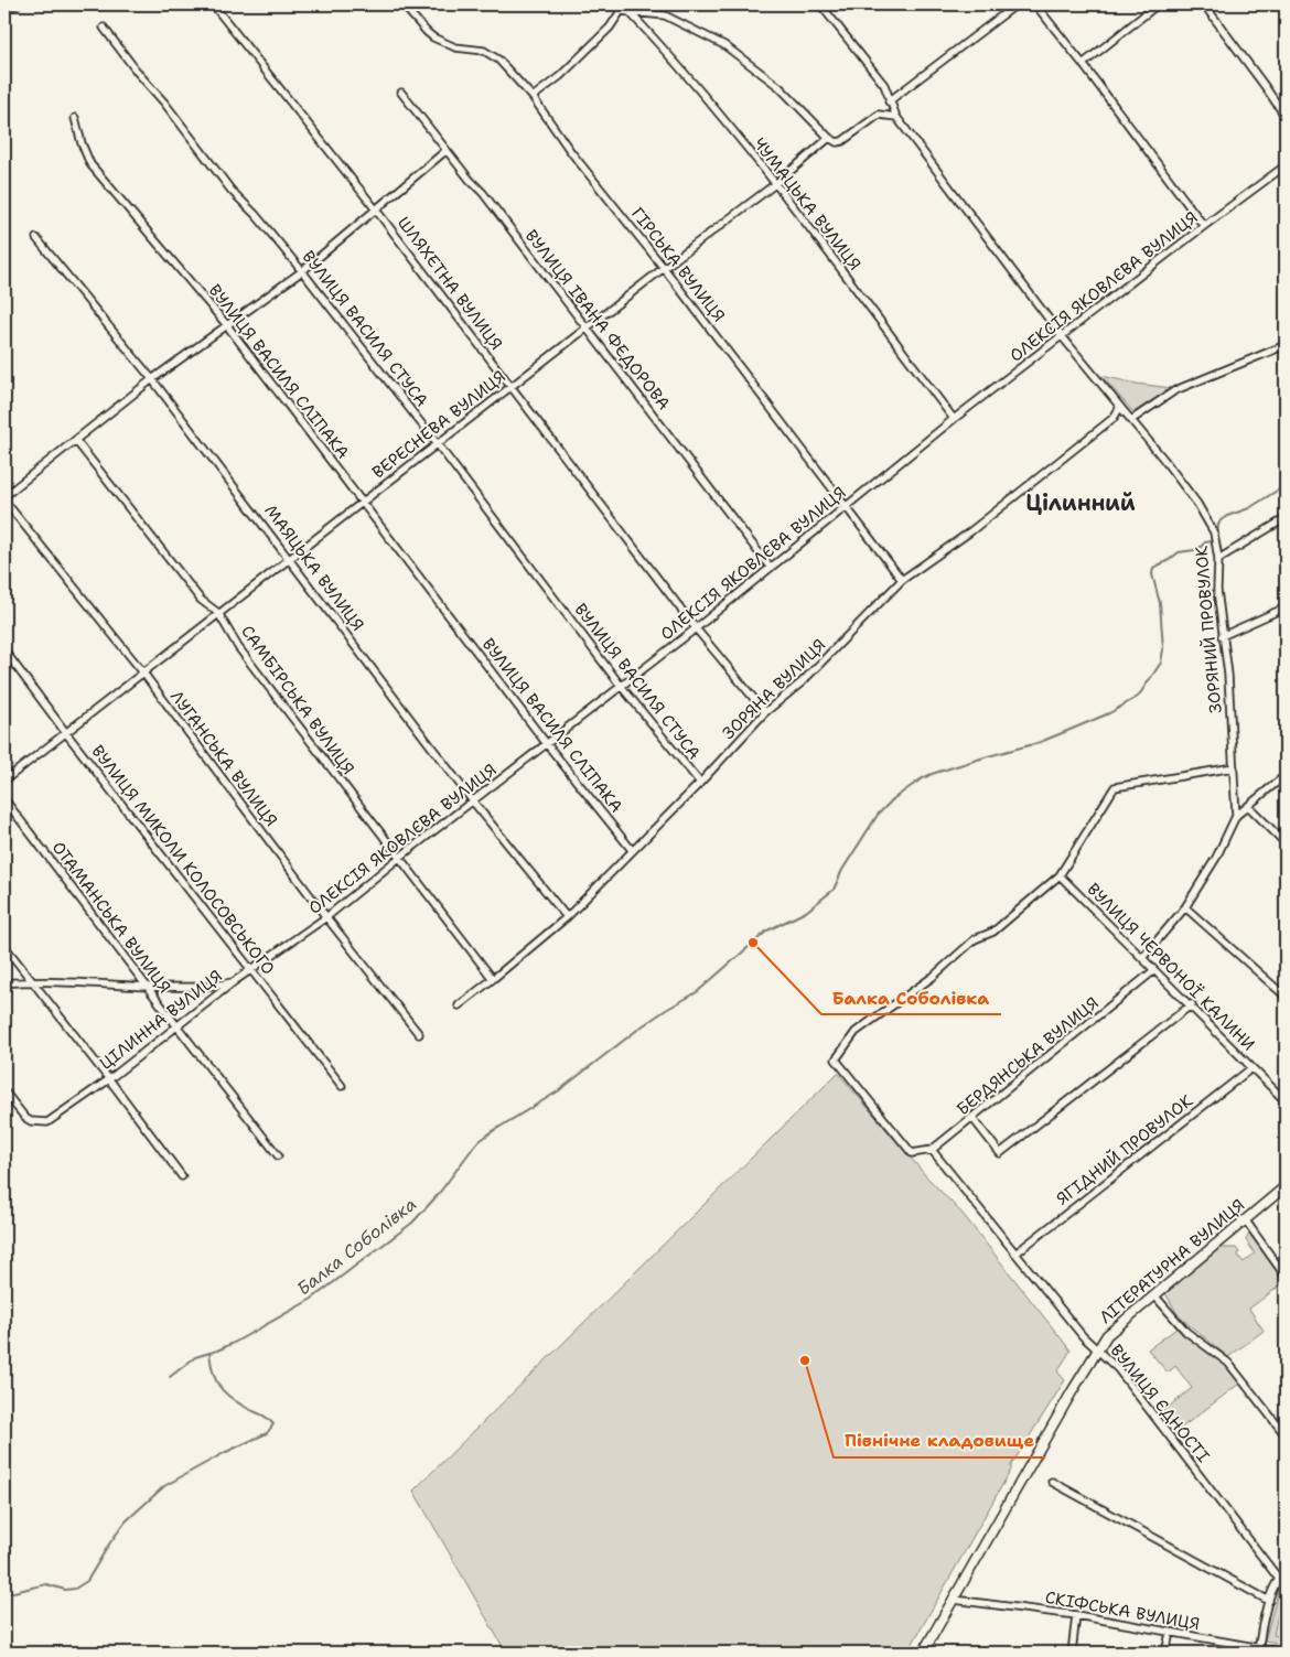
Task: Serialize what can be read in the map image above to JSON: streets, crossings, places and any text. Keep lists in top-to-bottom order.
{
  "streets": {
    "street": [
      "ЧУМАЦЬКА ВУЛИЦЯ",
      "ГІРСЬКА ВУЛИЦЯ",
      "ШЛЯХЕТНА ВУЛИЦЯ",
      "ОЛЕКСІЯ ЯКОВЛЄВА ВУЛИЦЯ",
      "ВУЛИЦЯ ІВАНА ФЕДОРОВА",
      "ВУЛИЦЯ ВАСИЛЯ СТУСА",
      "ВУЛИЦЯ ВАСИЛЯ СЛІПАКА",
      "ВЕРЕСНЕВА ВУЛИЦЯ",
      "МАЯЦЬКА ВУЛИЦЯ",
      "ЗОРЯНИЙ ПРОВУЛОК",
      "ЗОРЯНА ВУЛИЦЯ",
      "САМБІРСЬКА ВУЛИЦЯ",
      "ЛУГАНСЬКА ВУЛИЦЯ",
      "ВУЛИЦЯ МИКОЛИ КОЛОСОВСЬКОГО",
      "ОТАМАНСЬКА ВУЛИЦЯ",
      "ВУЛИЦЯ ЧЕРВОНОЇ КАЛИНИ",
      "ЦІЛИННА ВУЛИЦЯ",
      "БЕРДЯНСЬКА ВУЛИЦЯ",
      "ЯГІДНИЙ ПРОВУЛОК",
      "ЛІТЕРАТУРНА ВУЛИЦЯ",
      "ВУЛИЦЯ ЄДНОСТІ",
      "СКІФСЬКА ВУЛИЦЯ"
    ]
  },
  "crossings": [
    ["ЧУМАЦЬКА ВУЛИЦЯ", "ОЛЕКСІЯ ЯКОВЛЄВА ВУЛИЦЯ"],
    ["ЧУМАЦЬКА ВУЛИЦЯ", "ВЕРЕСНЕВА ВУЛИЦЯ"],
    ["ГІРСЬКА ВУЛИЦЯ", "ОЛЕКСІЯ ЯКОВЛЄВА ВУЛИЦЯ"],
    ["ГІРСЬКА ВУЛИЦЯ", "ВЕРЕСНЕВА ВУЛИЦЯ"],
    ["ГІРСЬКА ВУЛИЦЯ", "ЗОРЯНА ВУЛИЦЯ"],
    ["ШЛЯХЕТНА ВУЛИЦЯ", "ОЛЕКСІЯ ЯКОВЛЄВА ВУЛИЦЯ"],
    ["ШЛЯХЕТНА ВУЛИЦЯ", "ВЕРЕСНЕВА ВУЛИЦЯ"],
    ["ШЛЯХЕТНА ВУЛИЦЯ", "ЗОРЯНА ВУЛИЦЯ"],
    ["ОЛЕКСІЯ ЯКОВЛЄВА ВУЛИЦЯ", "ВУЛИЦЯ ІВАНА ФЕДОРОВА"],
    ["ОЛЕКСІЯ ЯКОВЛЄВА ВУЛИЦЯ", "ВУЛИЦЯ ВАСИЛЯ СТУСА"],
    ["ОЛЕКСІЯ ЯКОВЛЄВА ВУЛИЦЯ", "ВУЛИЦЯ ВАСИЛЯ СЛІПАКА"],
    ["ОЛЕКСІЯ ЯКОВЛЄВА ВУЛИЦЯ", "МАЯЦЬКА ВУЛИЦЯ"],
    ["ОЛЕКСІЯ ЯКОВЛЄВА ВУЛИЦЯ", "ЗОРЯНИЙ ПРОВУЛОК"],
    ["ОЛЕКСІЯ ЯКОВЛЄВА ВУЛИЦЯ", "САМБІРСЬКА ВУЛИЦЯ"],
    ["ОЛЕКСІЯ ЯКОВЛЄВА ВУЛИЦЯ", "ЛУГАНСЬКА ВУЛИЦЯ"],
    ["ОЛЕКСІЯ ЯКОВЛЄВА ВУЛИЦЯ", "ВУЛИЦЯ МИКОЛИ КОЛОСОВСЬКОГО"],
    ["ОЛЕКСІЯ ЯКОВЛЄВА ВУЛИЦЯ", "ЦІЛИННА ВУЛИЦЯ"],
    ["ВУЛИЦЯ ІВАНА ФЕДОРОВА", "ВЕРЕСНЕВА ВУЛИЦЯ"],
    ["ВУЛИЦЯ ВАСИЛЯ СТУСА", "ВЕРЕСНЕВА ВУЛИЦЯ"],
    ["ВУЛИЦЯ ВАСИЛЯ СТУСА", "ЗОРЯНА ВУЛИЦЯ"],
    ["ВУЛИЦЯ ВАСИЛЯ СЛІПАКА", "ВЕРЕСНЕВА ВУЛИЦЯ"],
    ["ВУЛИЦЯ ВАСИЛЯ СЛІПАКА", "ЗОРЯНА ВУЛИЦЯ"],
    ["ВЕРЕСНЕВА ВУЛИЦЯ", "МАЯЦЬКА ВУЛИЦЯ"],
    ["ВЕРЕСНЕВА ВУЛИЦЯ", "ЗОРЯНИЙ ПРОВУЛОК"],
    ["ВЕРЕСНЕВА ВУЛИЦЯ", "САМБІРСЬКА ВУЛИЦЯ"],
    ["ВЕРЕСНЕВА ВУЛИЦЯ", "ЛУГАНСЬКА ВУЛИЦЯ"],
    ["ВЕРЕСНЕВА ВУЛИЦЯ", "ВУЛИЦЯ МИКОЛИ КОЛОСОВСЬКОГО"],
    ["МАЯЦЬКА ВУЛИЦЯ", "ЗОРЯНА ВУЛИЦЯ"],
    ["ЗОРЯНИЙ ПРОВУЛОК", "ЗОРЯНА ВУЛИЦЯ"],
    ["ЗОРЯНА ВУЛИЦЯ", "САМБІРСЬКА ВУЛИЦЯ"],
    ["ОТАМАНСЬКА ВУЛИЦЯ", "ЦІЛИННА ВУЛИЦЯ"],
    ["ВУЛИЦЯ ЧЕРВОНОЇ КАЛИНИ", "БЕРДЯНСЬКА ВУЛИЦЯ"],
    ["ВУЛИЦЯ ЧЕРВОНОЇ КАЛИНИ", "ЯГІДНИЙ ПРОВУЛОК"],
    ["БЕРДЯНСЬКА ВУЛИЦЯ", "ВУЛИЦЯ ЄДНОСТІ"],
    ["ЯГІДНИЙ ПРОВУЛОК", "ВУЛИЦЯ ЄДНОСТІ"],
    ["ЛІТЕРАТУРНА ВУЛИЦЯ", "ВУЛИЦЯ ЄДНОСТІ"],
    ["ЛІТЕРАТУРНА ВУЛИЦЯ", "СКІФСЬКА ВУЛИЦЯ"]
  ],
  "districts": ["Цілинний"],
  "water": ["Балка Соболівка"],
  "places": ["Балка Соболівка", "Північне кладовище"]
}
